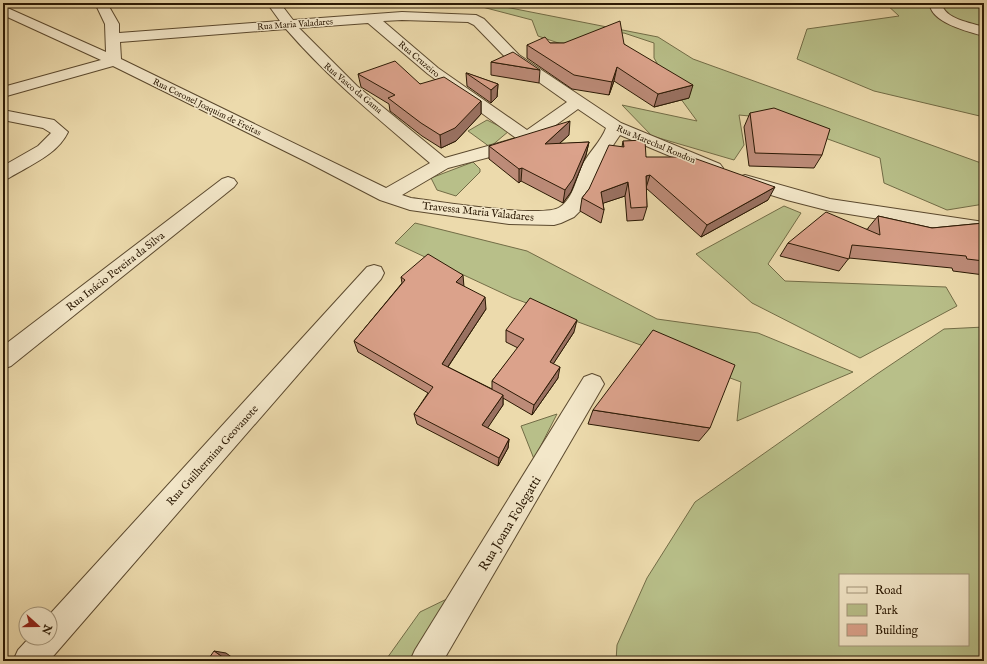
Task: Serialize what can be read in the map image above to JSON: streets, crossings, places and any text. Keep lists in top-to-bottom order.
{
  "streets": {
    "street": [
      "Rua Maria Valadares",
      "Rua Cruzeiro",
      "Rua Vasco da Gama",
      "Rua Coronel Joaquim de Freitas",
      "Rua Marechal Rondon",
      "Travessa Maria Valadares",
      "Rua Inácio Pereira da Silva",
      "Rua Guilhermina Geovanote",
      "Rua Joana Folegatti"
    ]
  },
  "crossings": [
    ["Rua Maria Valadares", "Rua Cruzeiro"],
    ["Rua Maria Valadares", "Rua Vasco da Gama"],
    ["Rua Maria Valadares", "Rua Marechal Rondon"],
    ["Rua Coronel Joaquim de Freitas", "Travessa Maria Valadares"],
    ["Rua Marechal Rondon", "Travessa Maria Valadares"]
  ],
  "legend": ["Road", "Park", "Building"],
  "north": "right"
}
